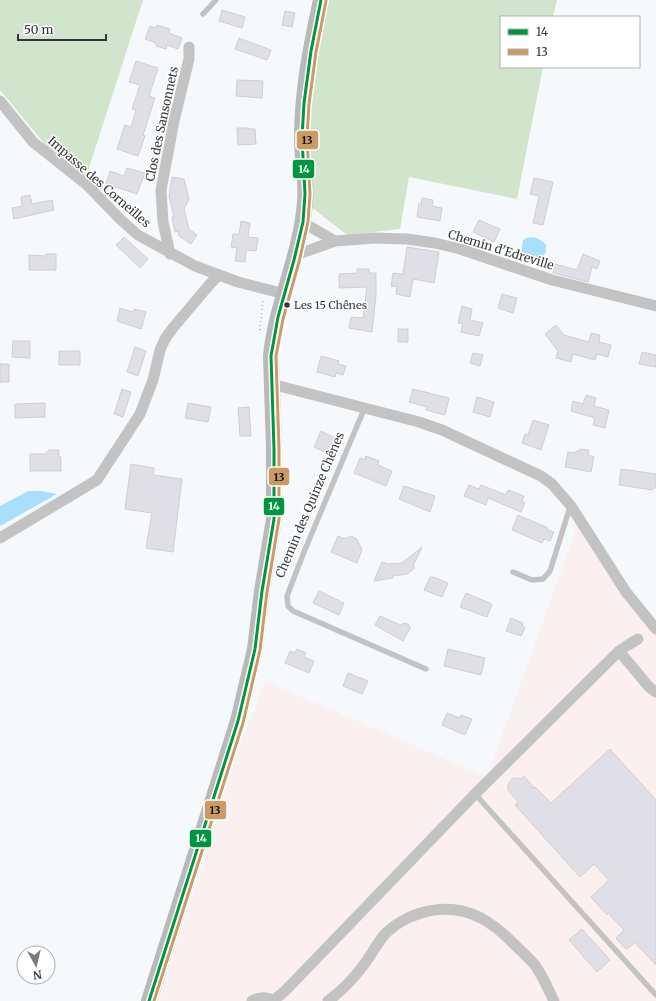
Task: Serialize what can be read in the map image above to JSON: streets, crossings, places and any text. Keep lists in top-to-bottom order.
{
  "streets": {
    "street": ["Clos des Sansonnets", "Impasse des Corneilles", "Chemin d'Edreville"],
    "lane": ["Chemin des Quinze Chênes"]
  },
  "crossings": [
    ["Clos des Sansonnets", "Impasse des Corneilles"]
  ],
  "places": ["Les 15 Chênes"],
  "lines": ["transit line 14", "transit line 13"],
  "legend": ["14", "13"],
  "scale_bar": "50 m",
  "north": "bottom"
}
